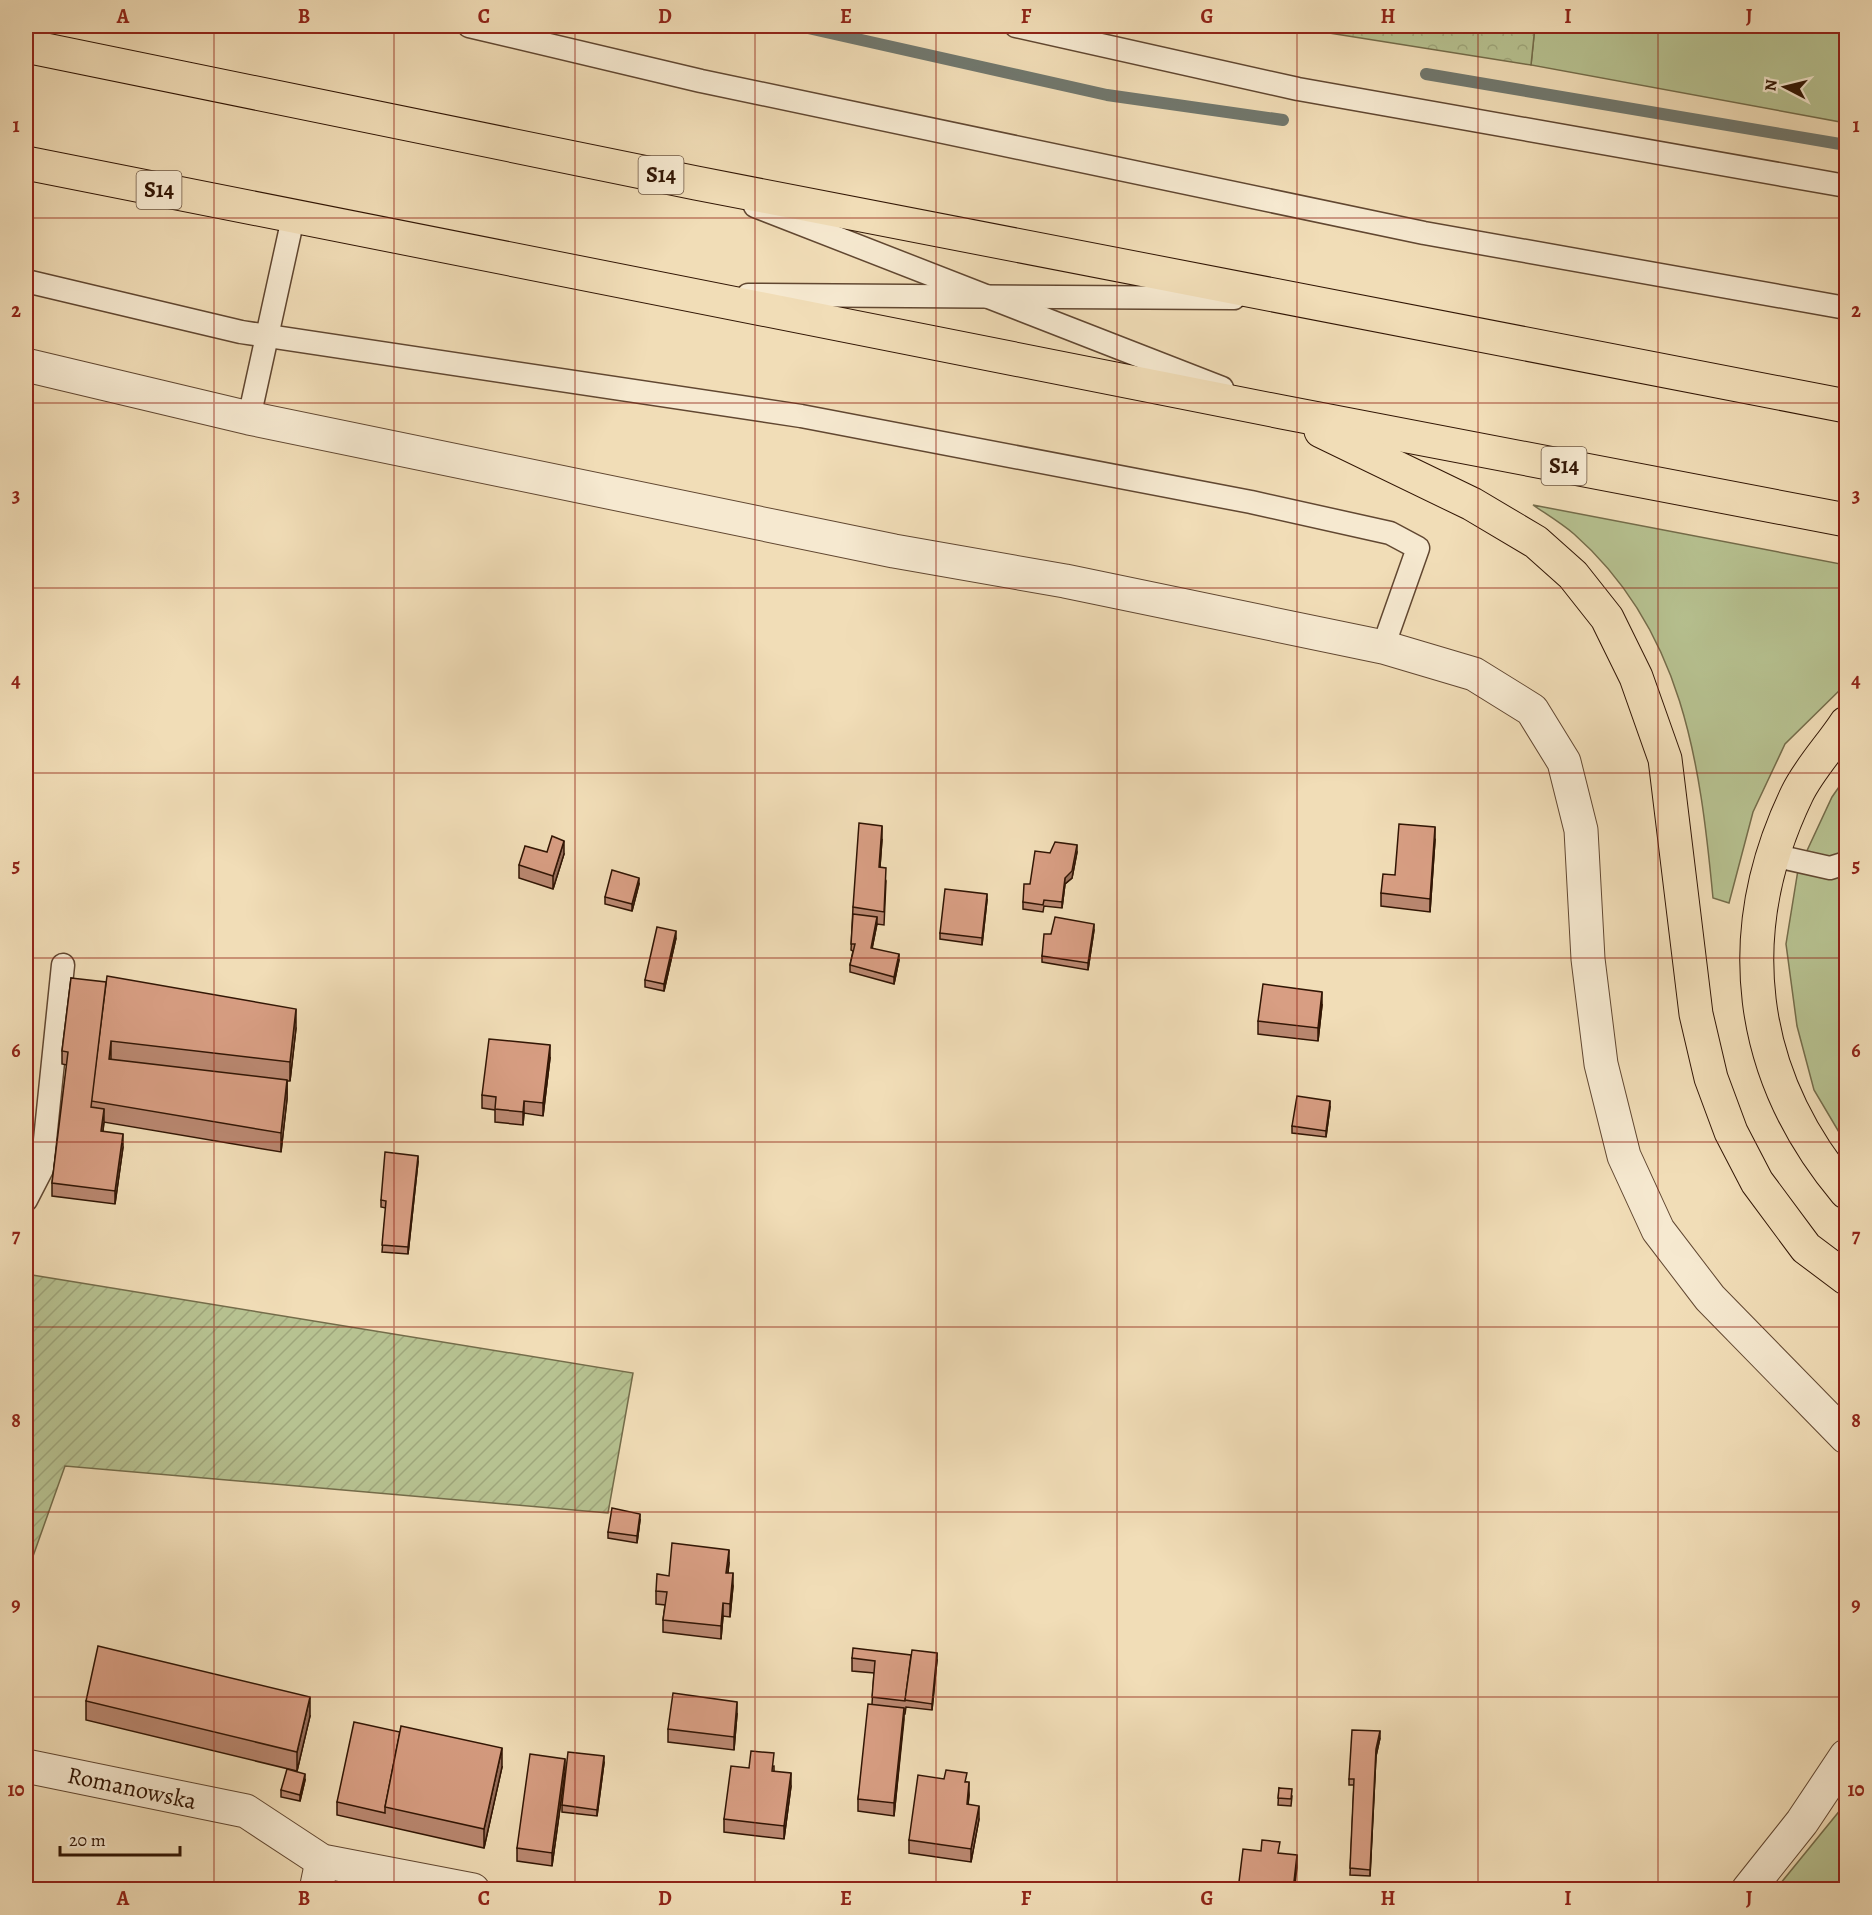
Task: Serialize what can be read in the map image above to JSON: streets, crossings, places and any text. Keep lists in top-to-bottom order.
{
  "streets": {
    "highway": ["S14"],
    "street": ["Romanowska"]
  },
  "scale_bar": "20 m",
  "north": "left",
  "grid": {
    "columns": [
      "A",
      "B",
      "C",
      "D",
      "E",
      "F",
      "G",
      "H",
      "I",
      "J"
    ],
    "rows": [
      "1",
      "2",
      "3",
      "4",
      "5",
      "6",
      "7",
      "8",
      "9",
      "10"
    ]
  }
}
